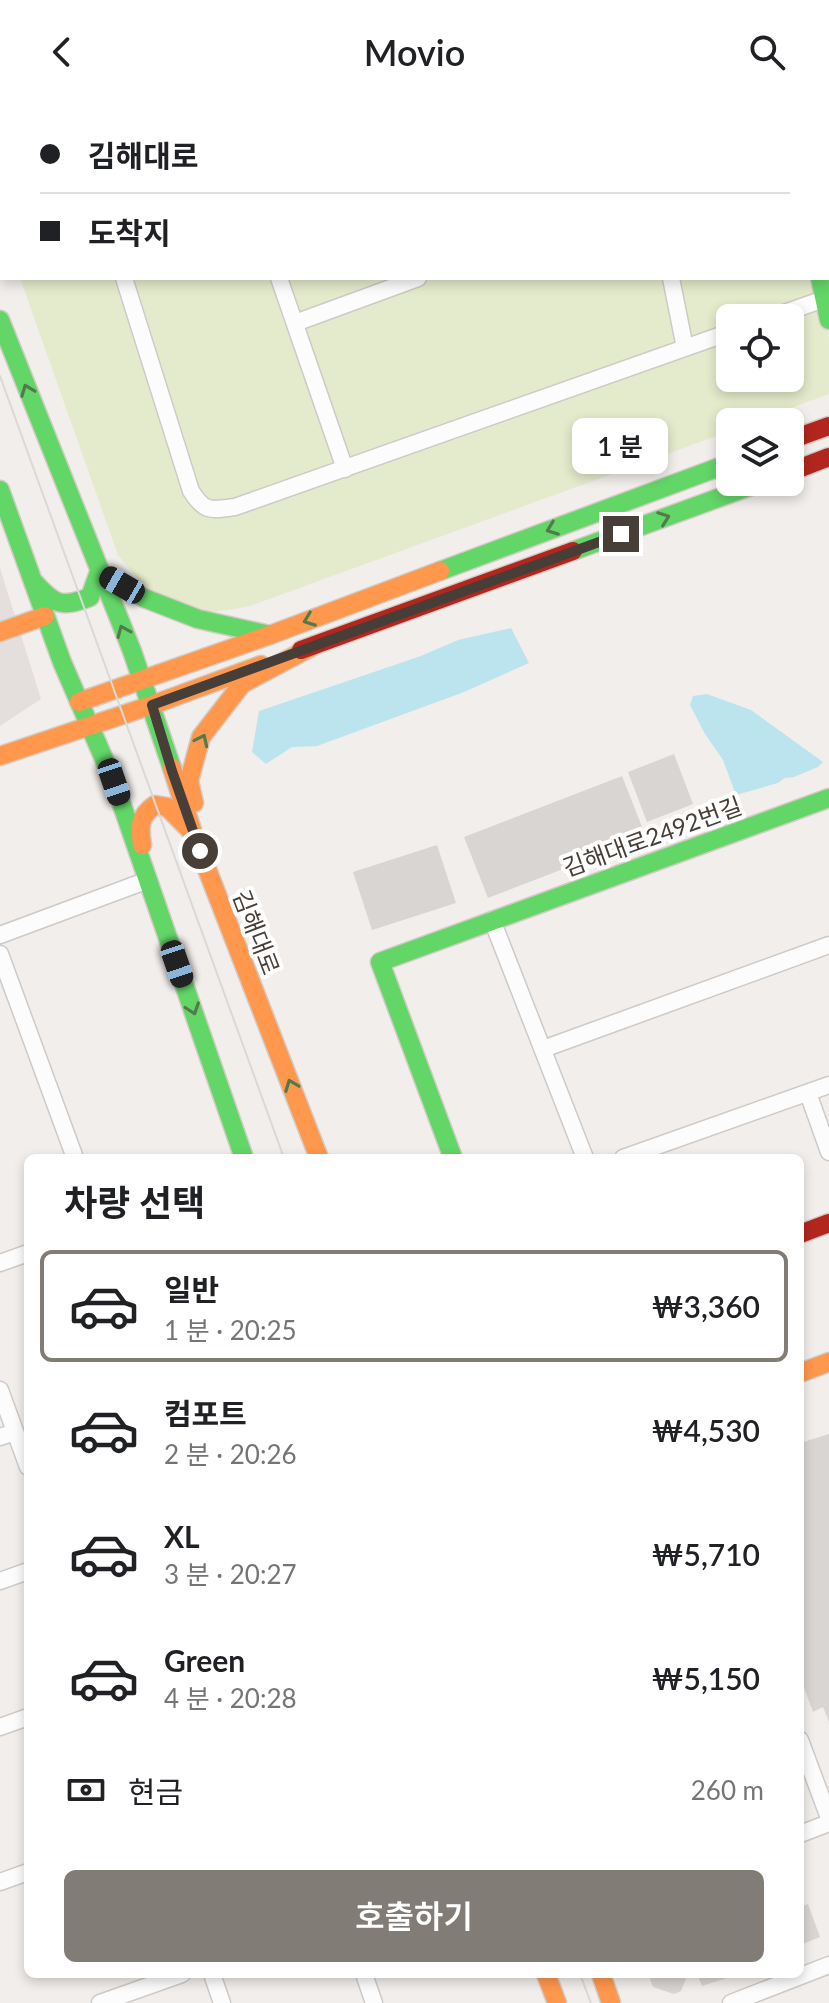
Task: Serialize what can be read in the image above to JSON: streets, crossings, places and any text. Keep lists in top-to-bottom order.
{
  "streets": {
    "main road": ["김해대로2492번길", "김해대로"]
  },
  "page": {
    "header": "Movio",
    "banner": ["김해대로", "도착지"],
    "bubble": "1 분",
    "heading": "차량 선택",
    "list": [
      {
        "name": "일반",
        "note": "1 분 · 20:25",
        "value": "₩3,360"
      },
      {
        "name": "컴포트",
        "note": "2 분 · 20:26",
        "value": "₩4,530"
      },
      {
        "name": "XL",
        "note": "3 분 · 20:27",
        "value": "₩5,710"
      },
      {
        "name": "Green",
        "note": "4 분 · 20:28",
        "value": "₩5,150"
      }
    ],
    "pay": ["현금", "260 m"],
    "buttons": "호출하기"
  }
}
